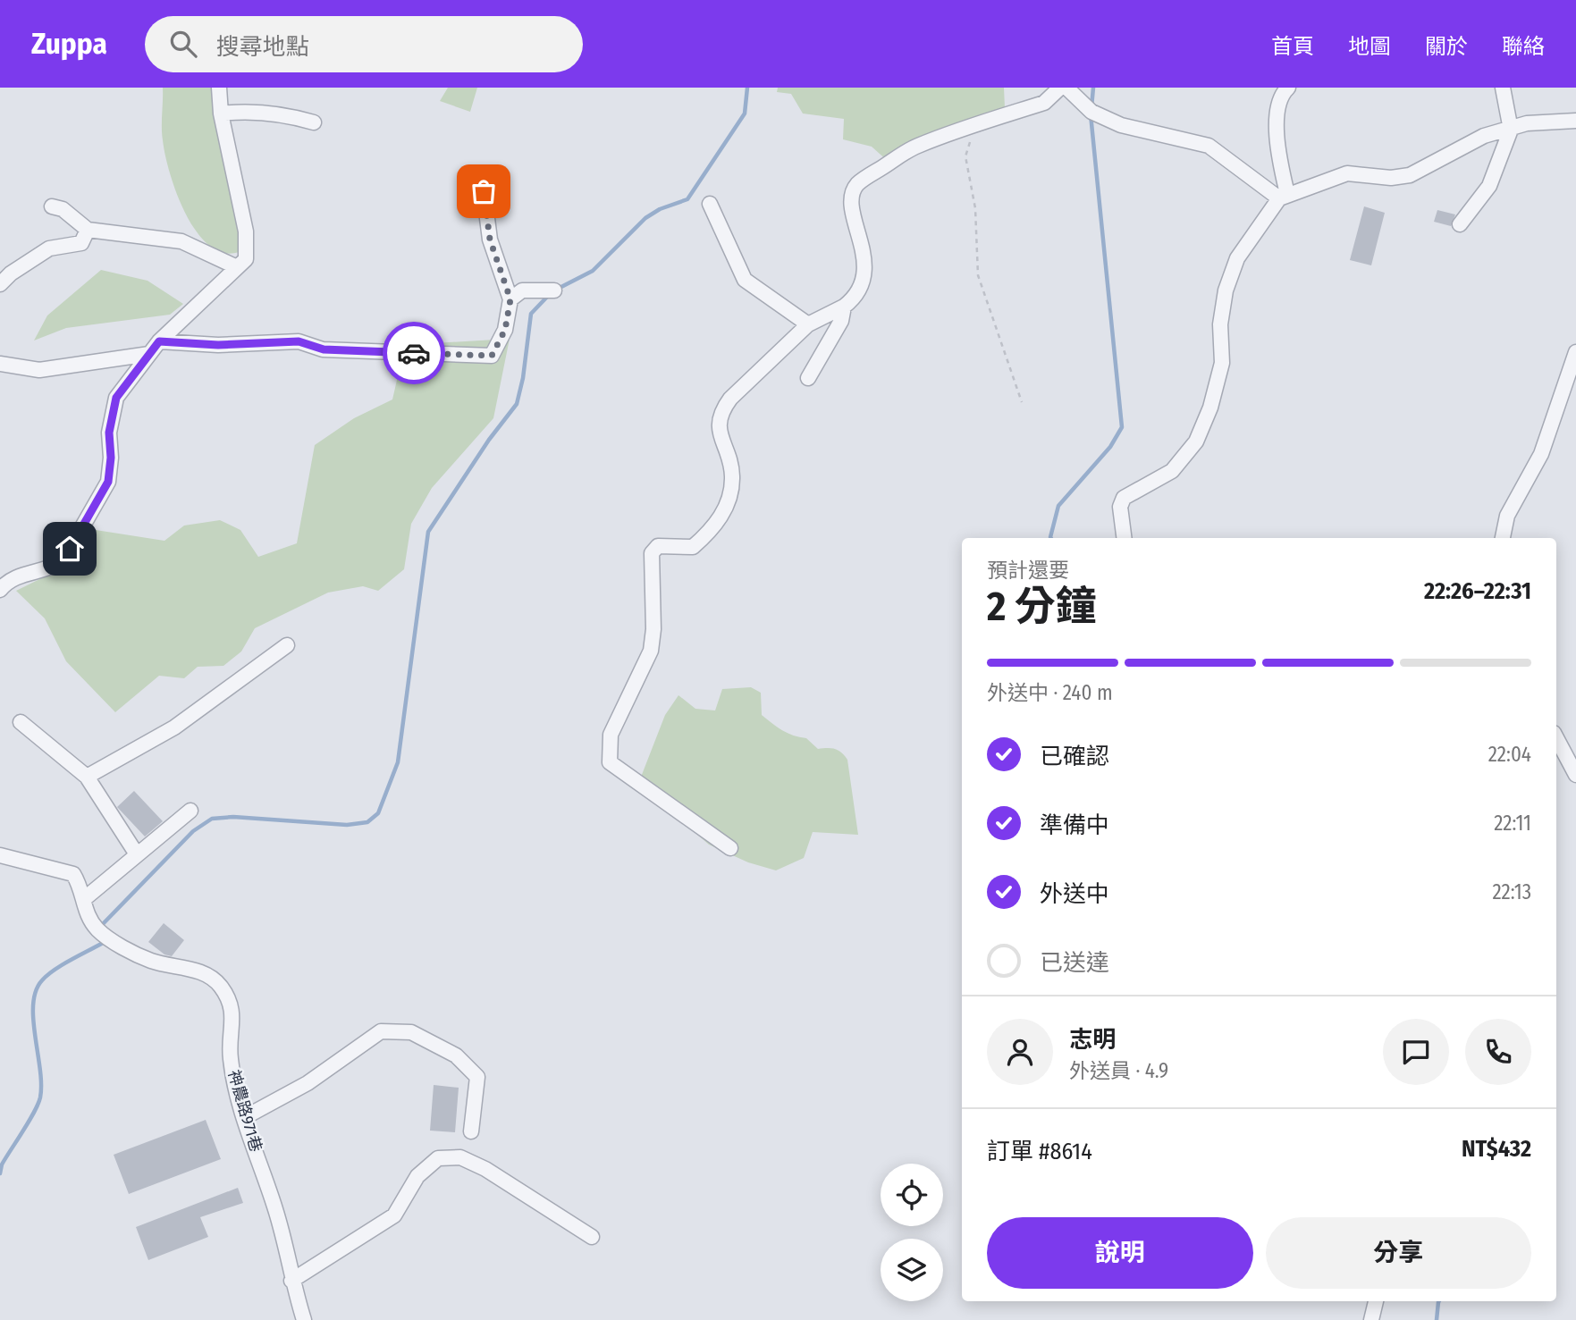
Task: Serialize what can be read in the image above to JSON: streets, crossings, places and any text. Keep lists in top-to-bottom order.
{
  "streets": {
    "street": ["神農路971巷"]
  },
  "page": {
    "header": "Zuppa",
    "search": "搜尋地點",
    "nav": [
      "首頁",
      "地圖",
      "關於",
      "聯絡"
    ],
    "heading": ["2 分鐘", "預計還要", "22:26–22:31"],
    "panel": [
      "志明",
      "外送員 · 4.9",
      "訂單 #8614",
      "NT$432"
    ],
    "bar": "外送中 · 240 m",
    "list": [
      ["已確認", "22:04"],
      ["準備中", "22:11"],
      ["外送中", "22:13"],
      "已送達"
    ],
    "buttons": ["說明", "分享"]
  }
}
